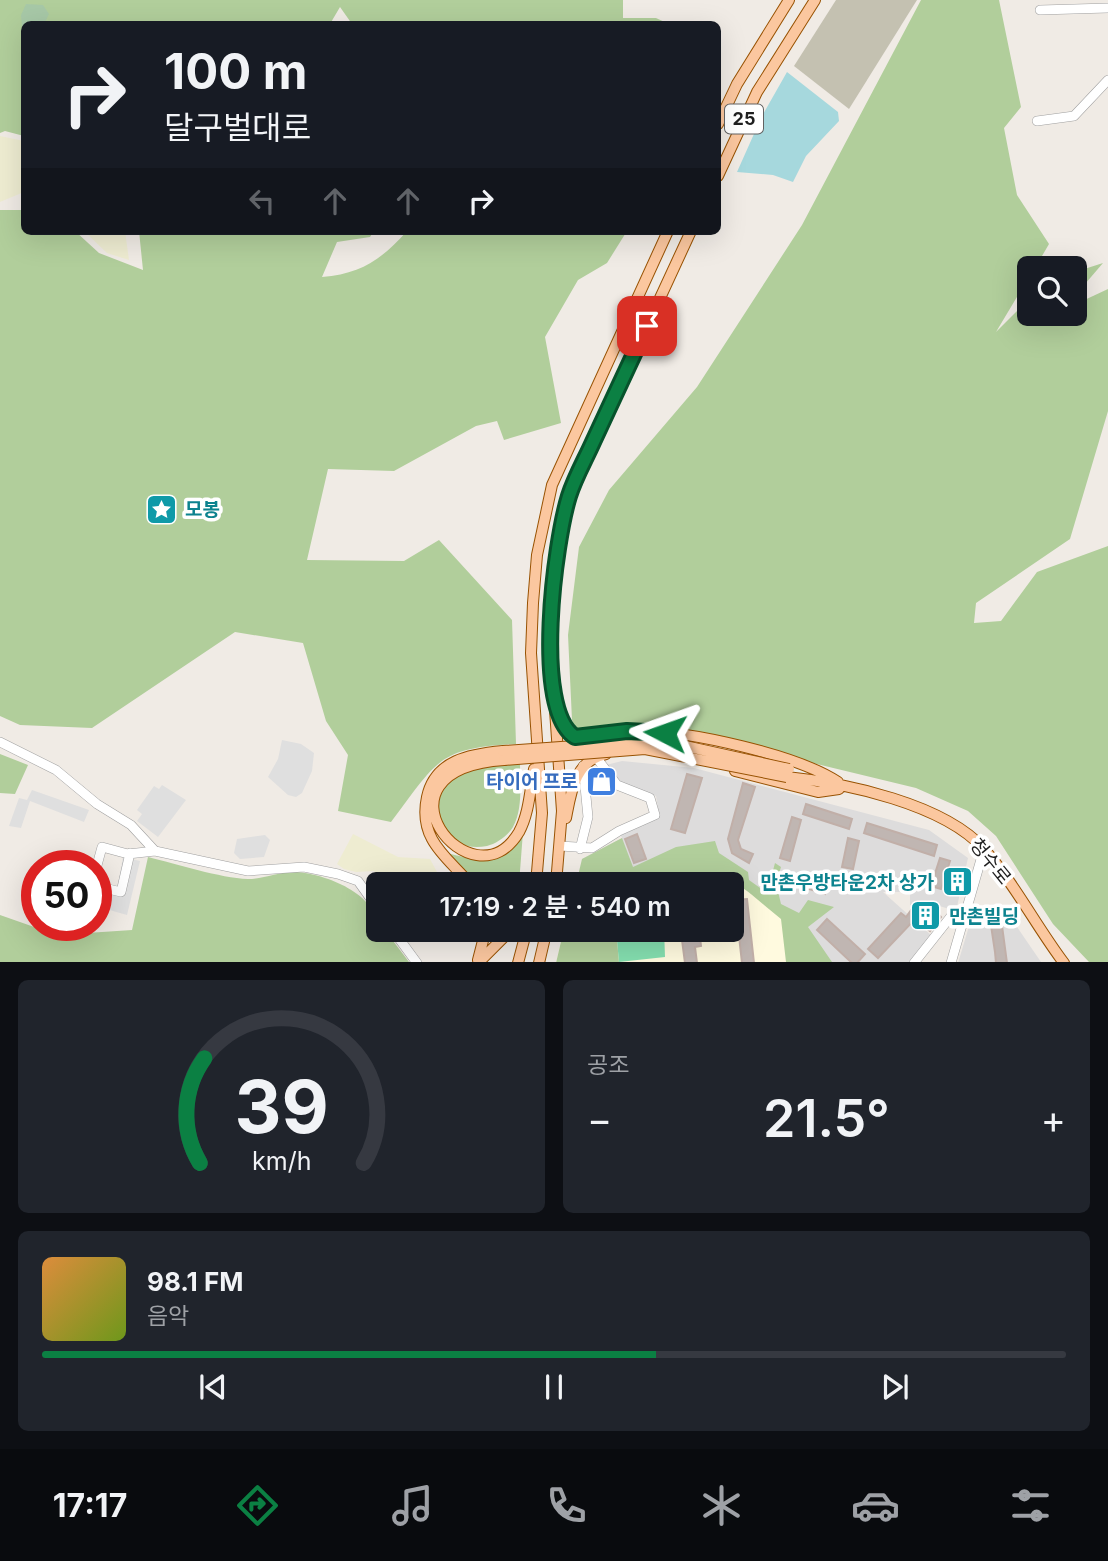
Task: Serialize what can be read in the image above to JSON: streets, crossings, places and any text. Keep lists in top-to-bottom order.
{
  "streets": {
    "main road": ["25", "청수로"]
  },
  "places": {
    "place": ["모봉"],
    "shop": ["타이어 프로"],
    "building": ["만촌우방타운2차 상가", "만촌빌딩"]
  },
  "page": {
    "turn": ["100 m", "달구벌대로"],
    "limit": "50",
    "trip": "17:19 · 2 분 · 540 m",
    "tile": "공조",
    "heat": ["−", "21.5°", "+"],
    "song": ["98.1 FM", "음악"],
    "tabs": "17:17",
    "gauge": ["39", "km/h"]
  }
}
